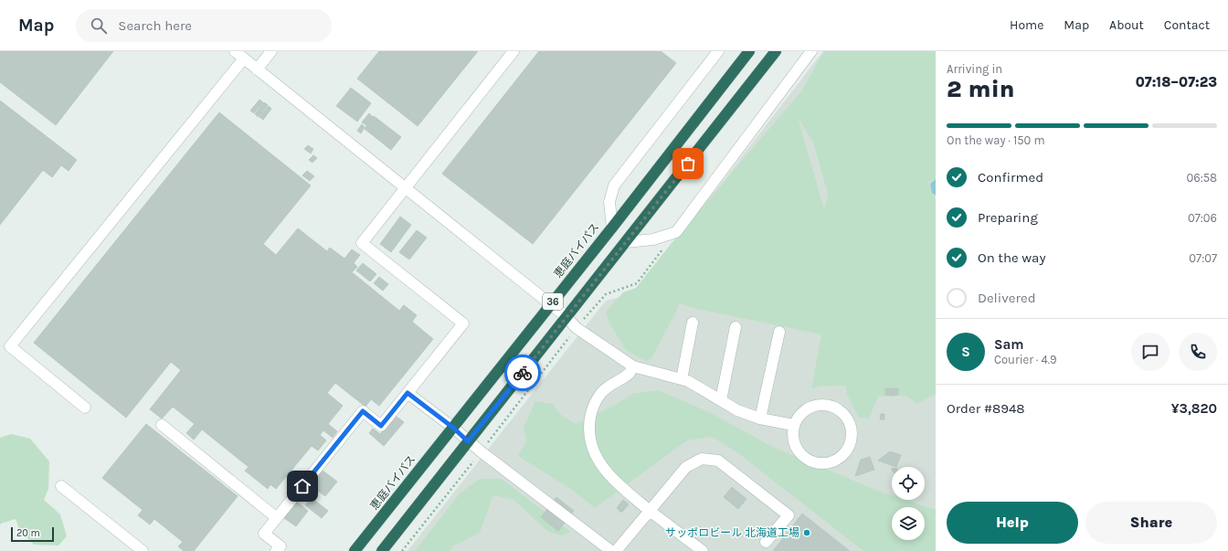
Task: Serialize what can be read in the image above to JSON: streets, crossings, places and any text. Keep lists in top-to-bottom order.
{
  "streets": {
    "highway": ["恵庭バイパス", "36"]
  },
  "places": ["サッポロビール 北海道工場"],
  "scale_bar": "20 m",
  "page": {
    "header": "Map",
    "search": "Search here",
    "nav": [
      "Home",
      "Map",
      "About",
      "Contact"
    ],
    "heading": ["2 min", "Arriving in", "07:18–07:23"],
    "panel": [
      "Sam",
      "Courier · 4.9",
      "Order #8948",
      "¥3,820"
    ],
    "bar": "On the way · 150 m",
    "list": [
      ["Confirmed", "06:58"],
      ["Preparing", "07:06"],
      ["On the way", "07:07"],
      "Delivered"
    ],
    "round": "S",
    "buttons": ["Help", "Share"],
    "scale": "20 m"
  }
}
